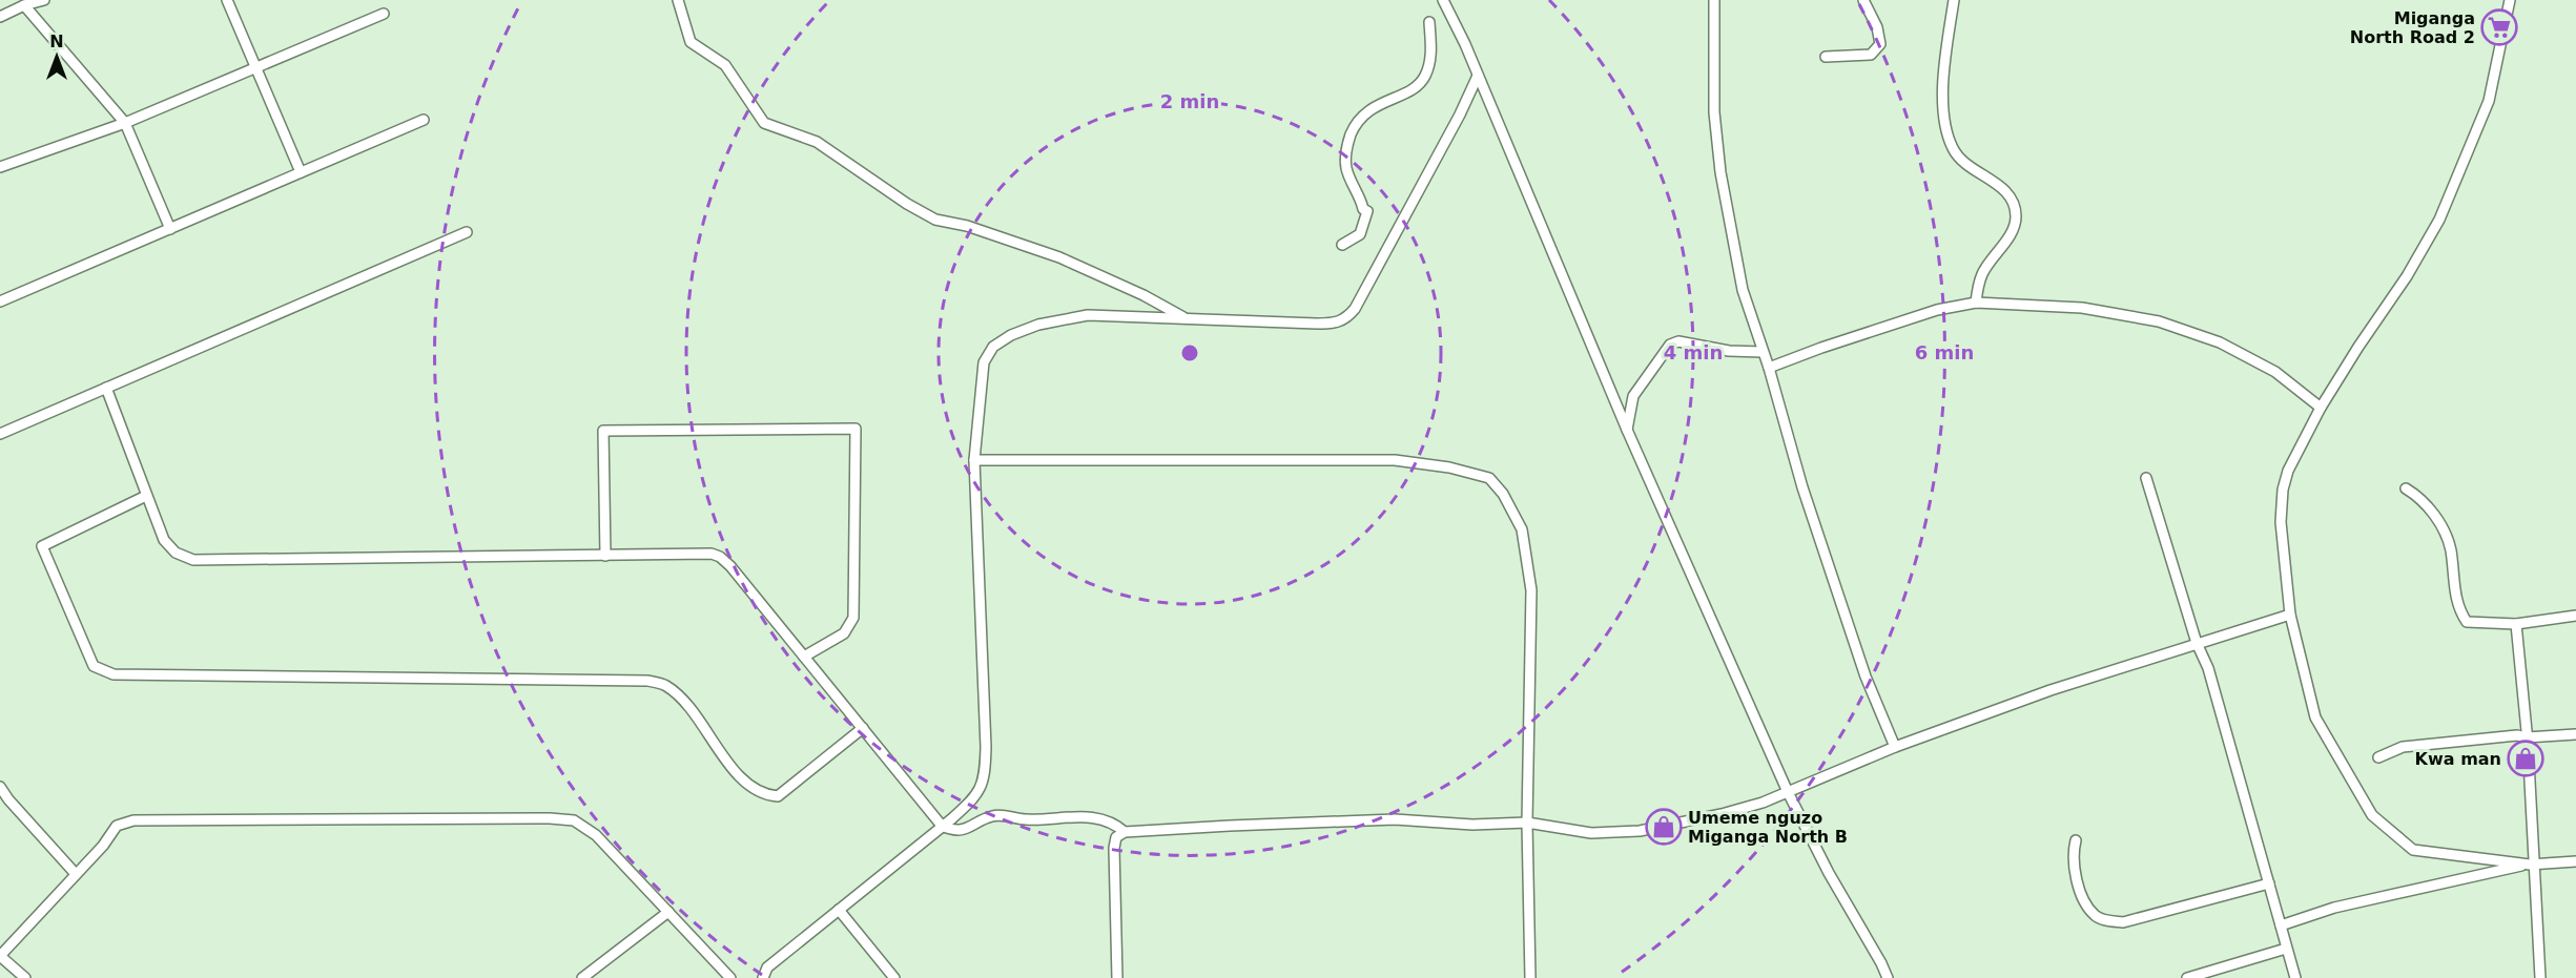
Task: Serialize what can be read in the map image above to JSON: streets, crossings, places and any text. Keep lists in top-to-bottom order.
{
  "places": {
    "supermarket": ["Miganga North Road 2"],
    "shop": ["Kwa man", "Umeme nguzo Miganga North B"]
  },
  "north": "top",
  "rings": ["2 min", "4 min", "6 min"]
}
